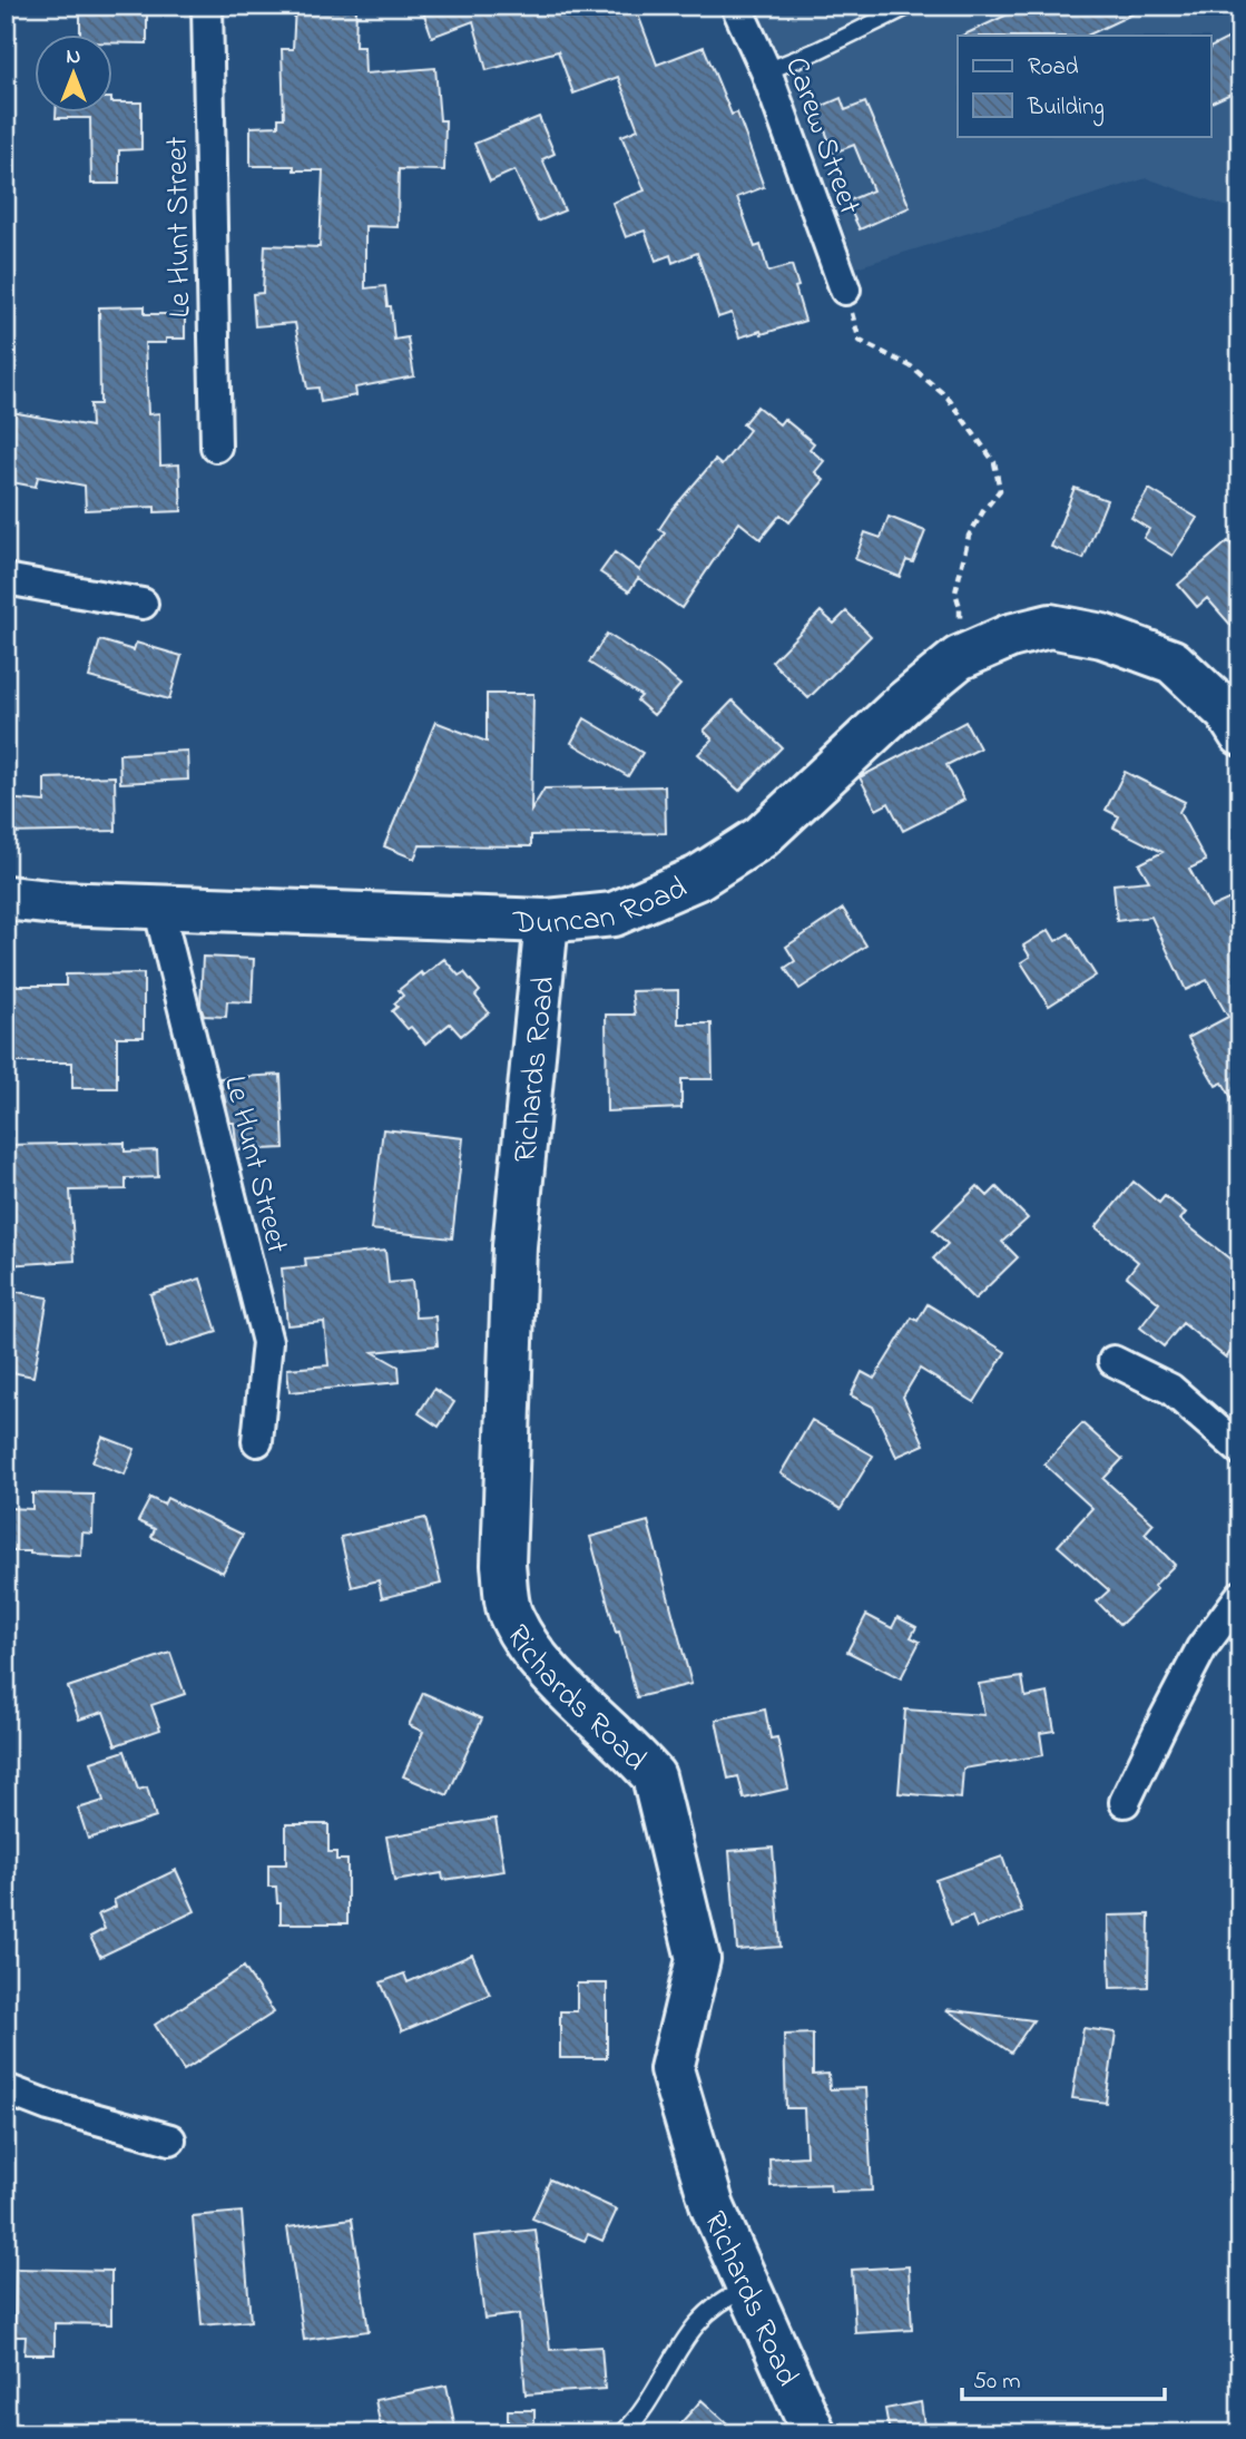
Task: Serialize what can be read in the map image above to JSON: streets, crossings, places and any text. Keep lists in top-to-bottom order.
{
  "streets": {
    "street": [
      "Carew Street",
      "Le Hunt Street",
      "Duncan Road",
      "Richards Road"
    ]
  },
  "crossings": [
    ["Le Hunt Street", "Duncan Road"],
    ["Duncan Road", "Richards Road"]
  ],
  "legend": ["Road", "Building"],
  "scale_bar": "50 m",
  "north": "top"
}
